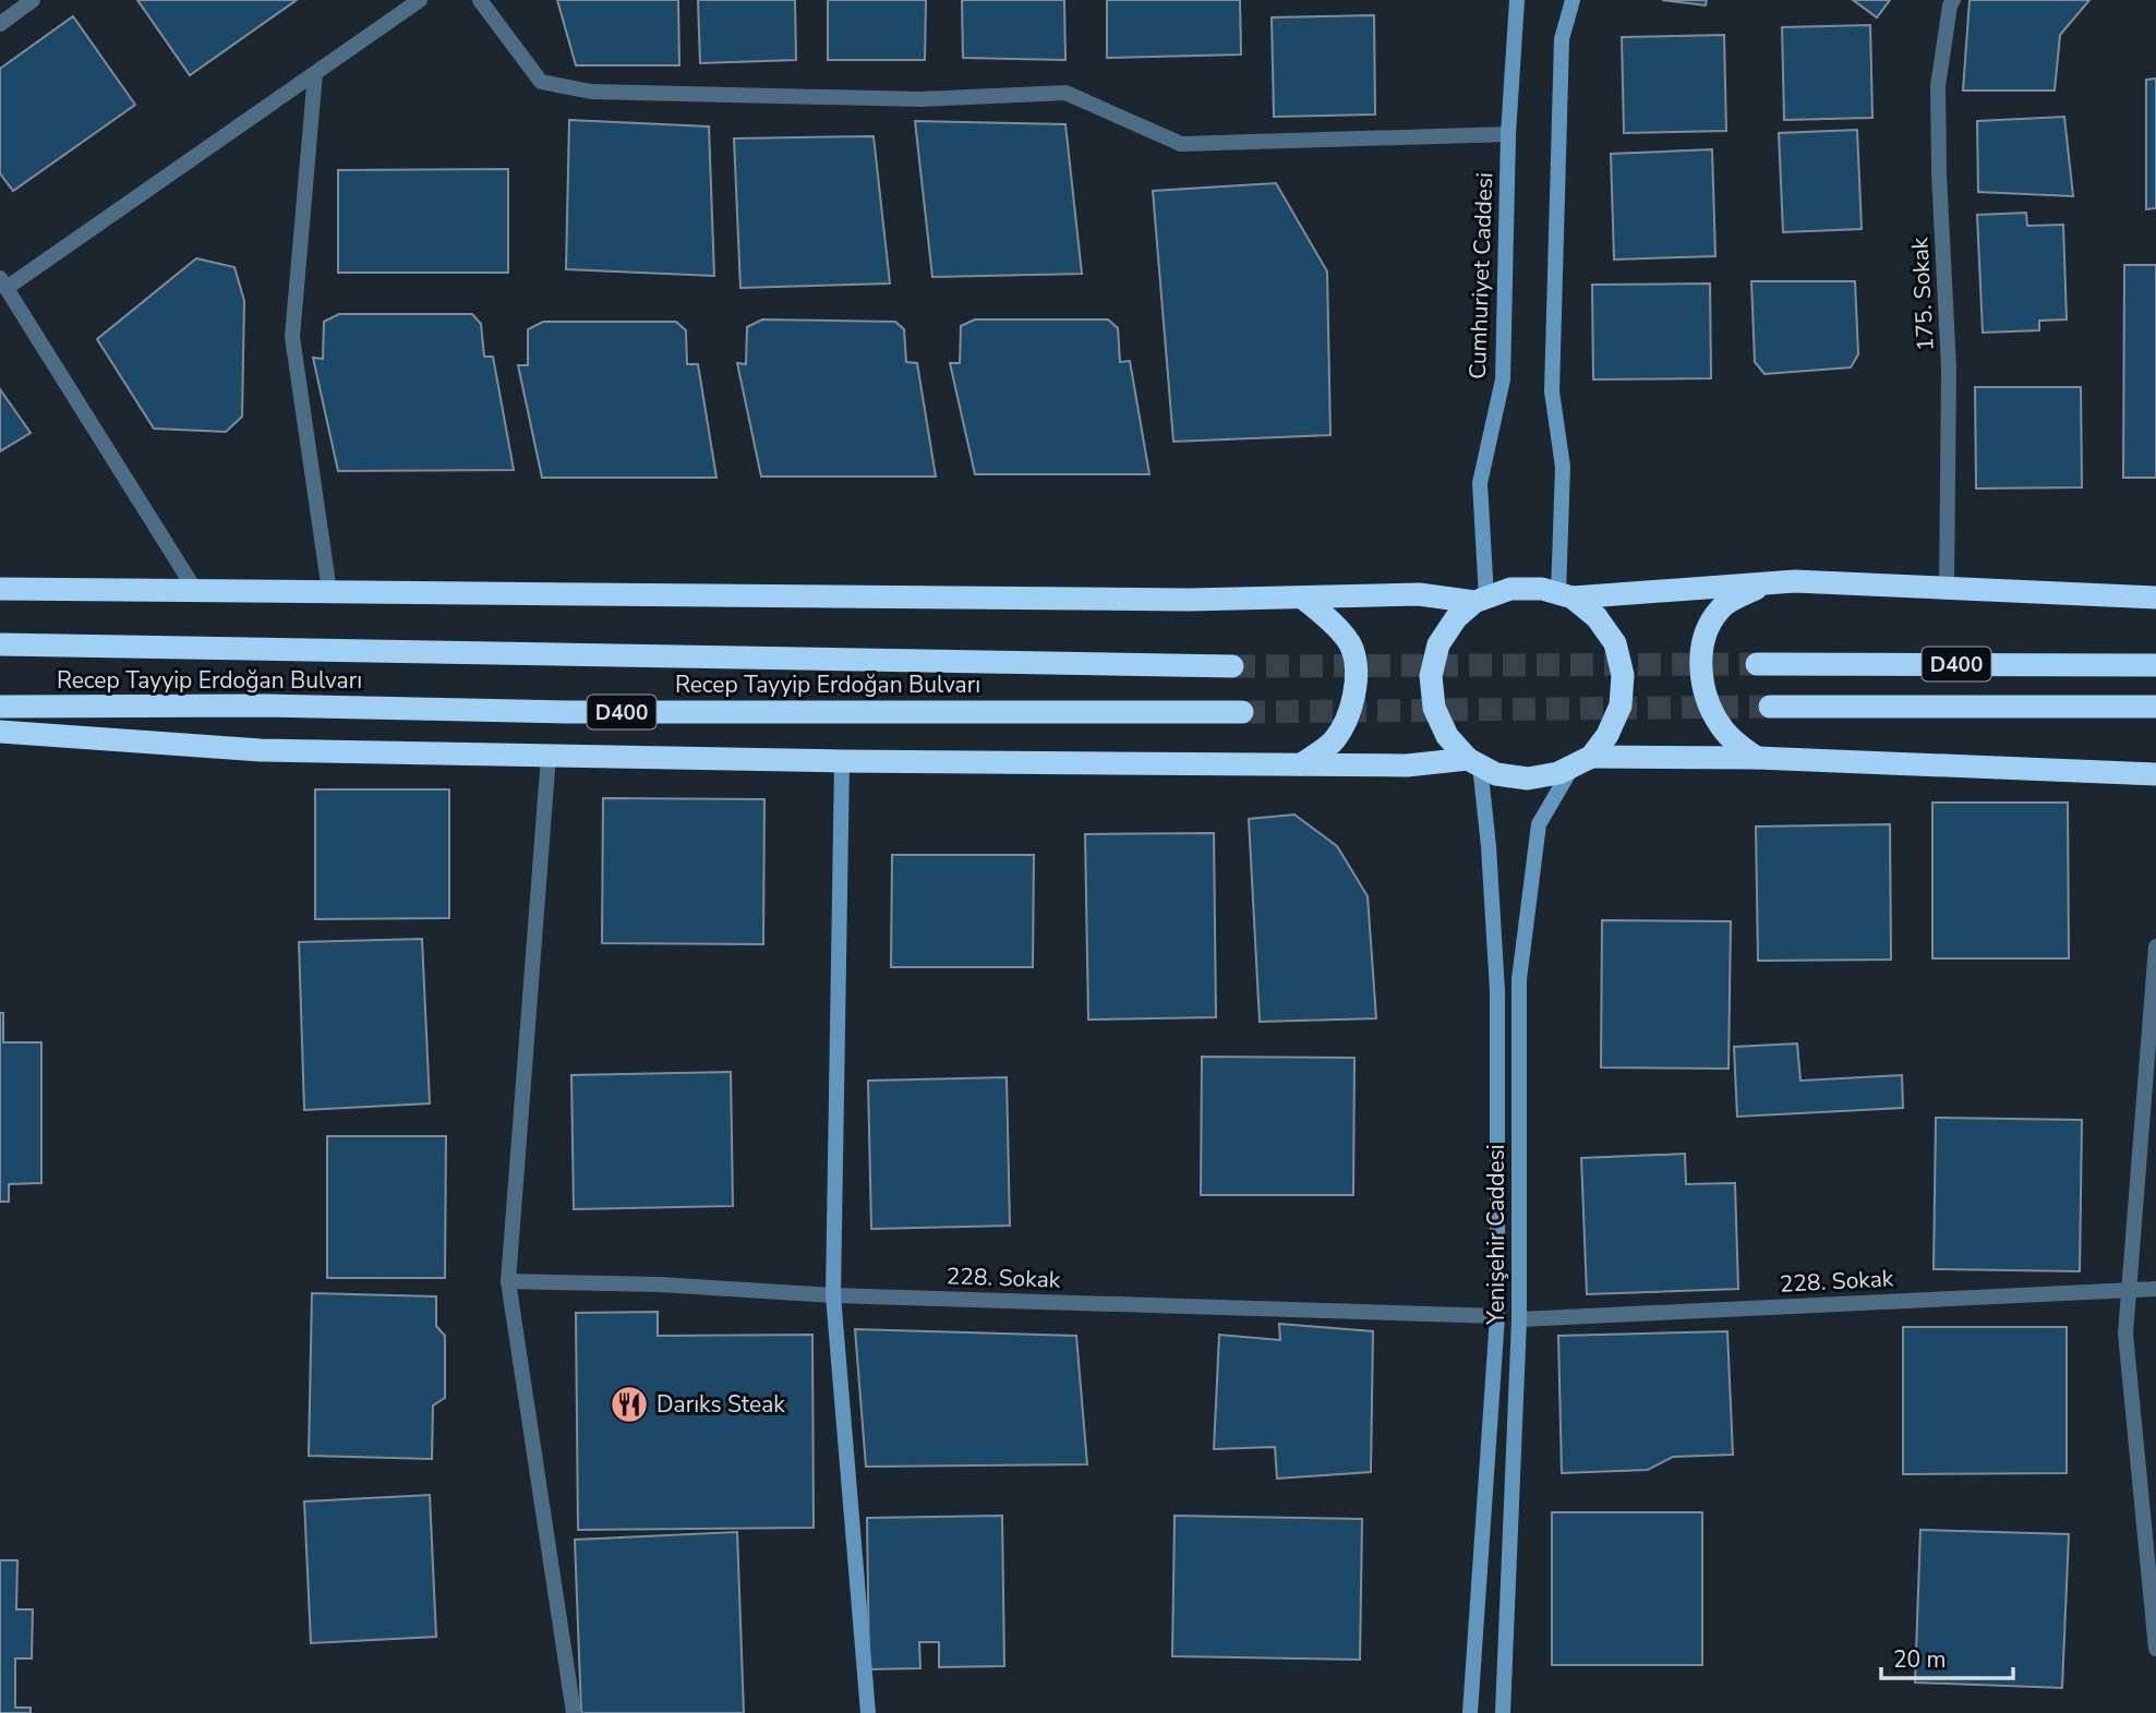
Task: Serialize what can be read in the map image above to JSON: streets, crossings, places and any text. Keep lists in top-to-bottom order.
{
  "streets": {
    "highway": ["D400", "Recep Tayyip Erdoğan Bulvarı"],
    "main road": ["Cumhuriyet Caddesi", "Yenişehir Caddesi"],
    "street": ["175. Sokak", "228. Sokak"]
  },
  "crossings": [
    ["Cumhuriyet Caddesi", "Yenişehir Caddesi"],
    ["Yenişehir Caddesi", "228. Sokak"]
  ],
  "places": {
    "restaurant": ["Darıks Steak"]
  },
  "scale_bar": "20 m"
}
